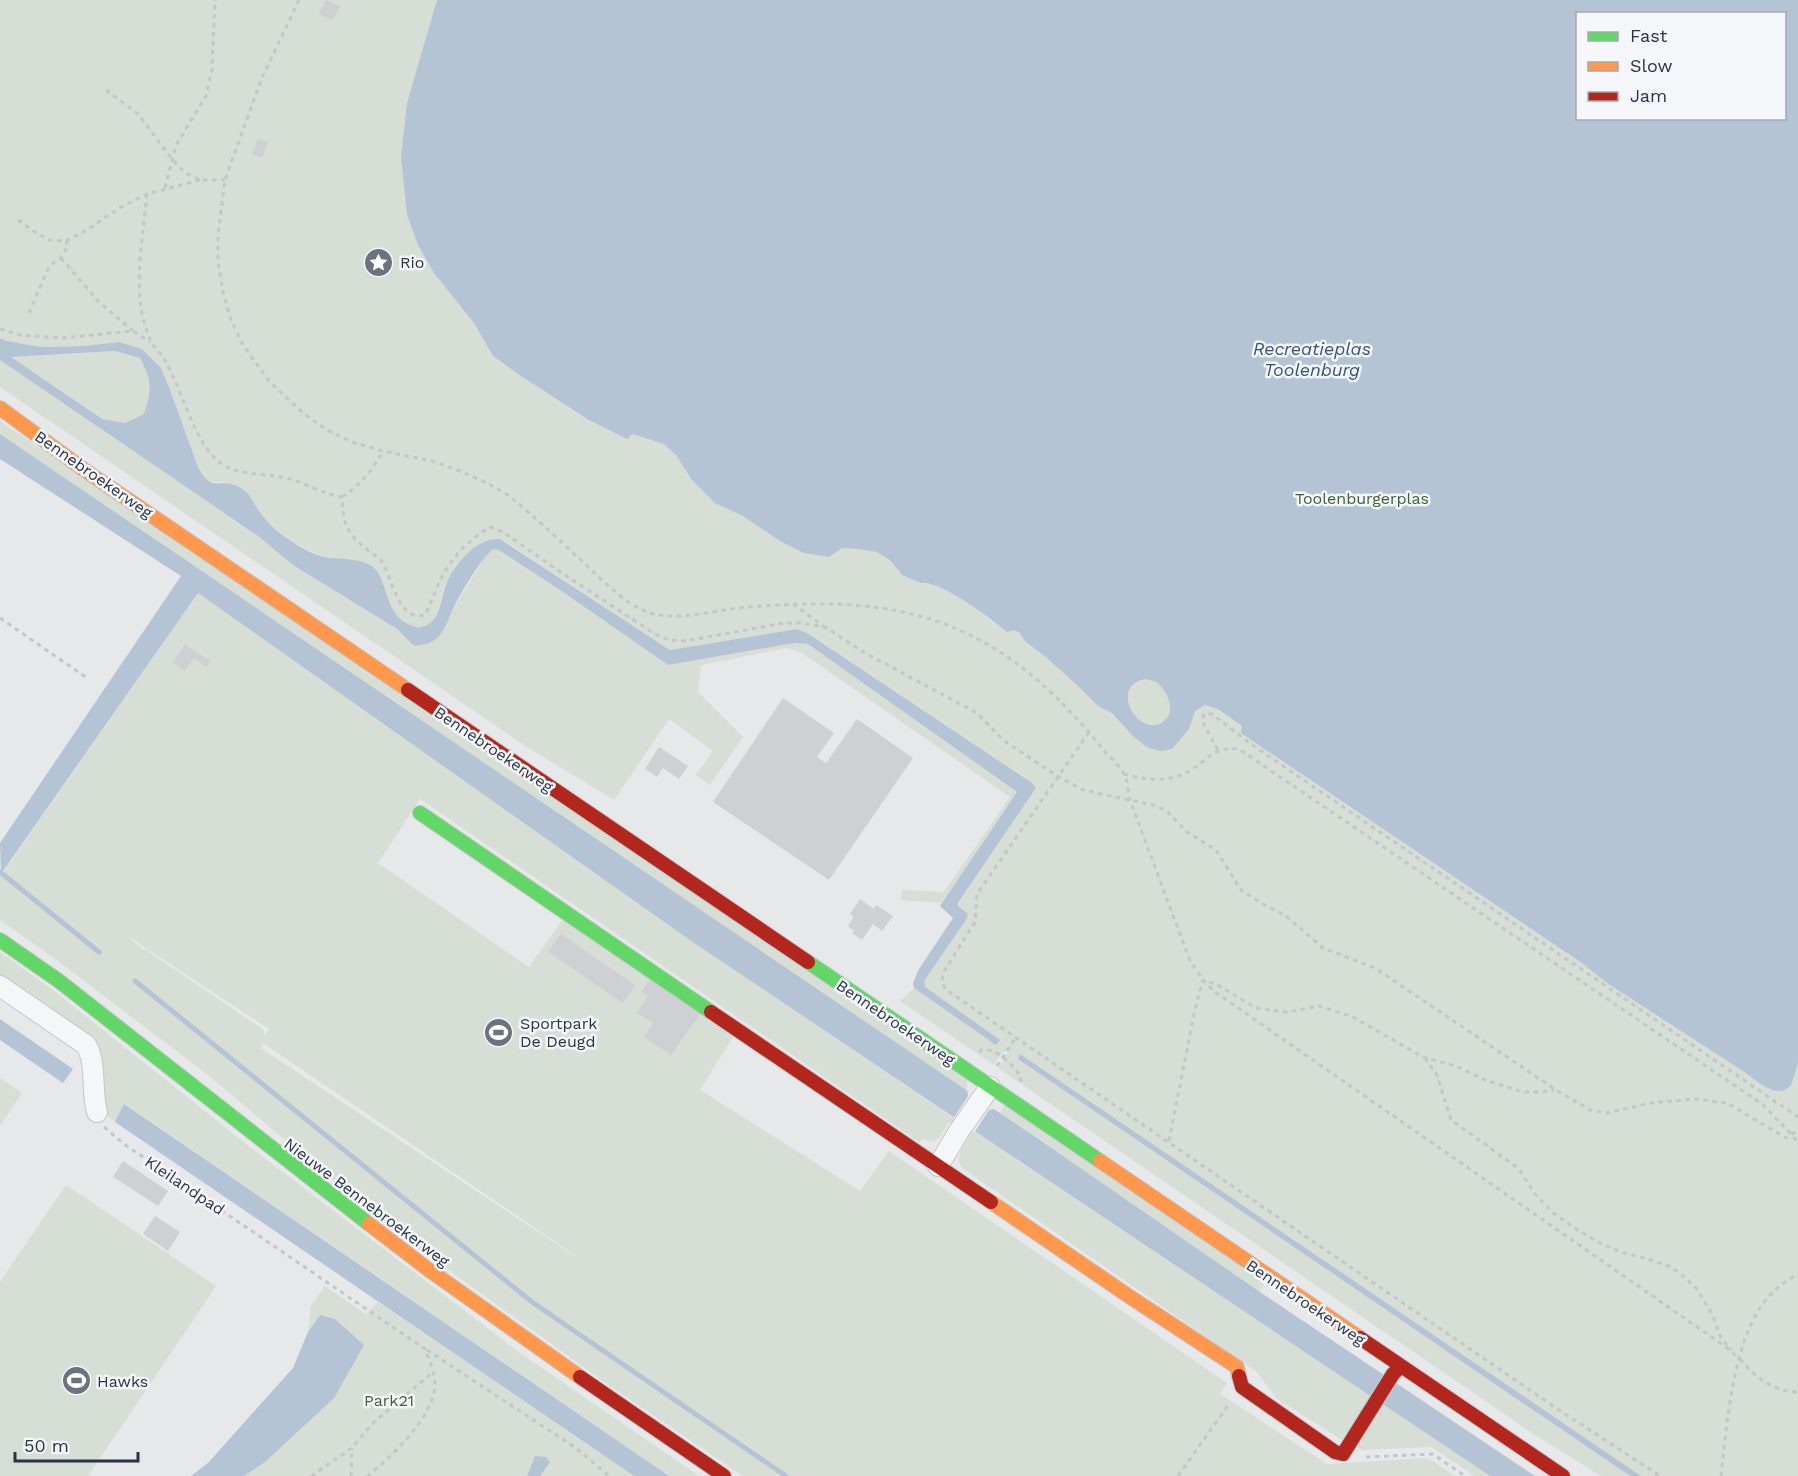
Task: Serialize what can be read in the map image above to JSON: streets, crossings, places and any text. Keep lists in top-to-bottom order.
{
  "streets": {
    "street": ["Bennebroekerweg", "Nieuwe Bennebroekerweg"],
    "path": ["Kleilandpad"]
  },
  "water": ["Recreatieplas Toolenburg"],
  "parks": ["Toolenburgerplas", "Park21"],
  "places": {
    "place": ["Rio"],
    "sports": ["Sportpark De Deugd", "Hawks"]
  },
  "legend": ["Fast", "Slow", "Jam"],
  "scale_bar": "50 m"
}
